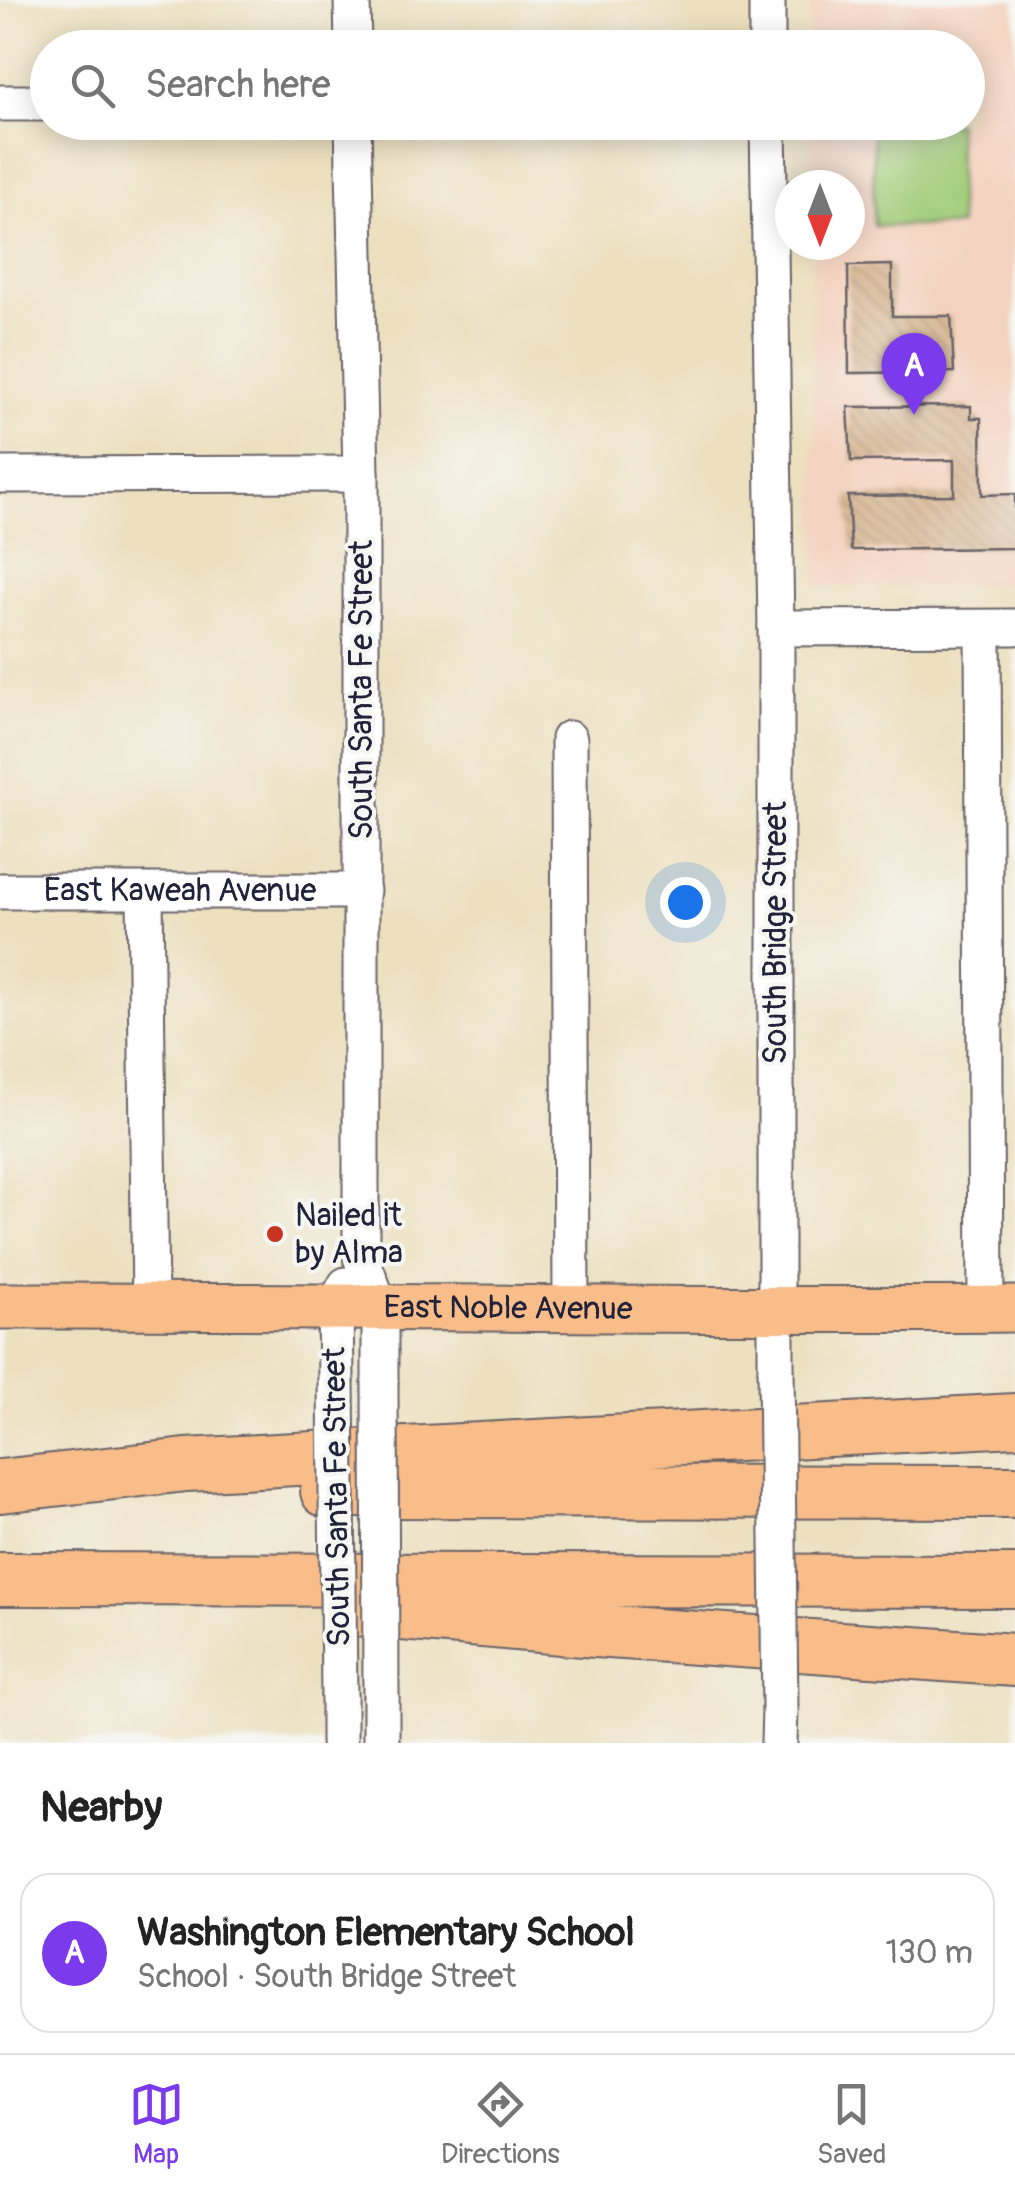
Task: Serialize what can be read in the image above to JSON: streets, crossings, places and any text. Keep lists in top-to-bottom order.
{
  "streets": {
    "main road": ["East Noble Avenue"],
    "street": ["South Santa Fe Street", "East Kaweah Avenue", "South Bridge Street"]
  },
  "crossings": [
    ["South Santa Fe Street", "East Kaweah Avenue"],
    ["South Santa Fe Street", "East Noble Avenue"],
    ["South Bridge Street", "East Noble Avenue"]
  ],
  "places": ["Nailed it by Alma"],
  "north": "bottom",
  "page": {
    "search": "Search here",
    "pins": "A",
    "heading": "Nearby",
    "list": [
      {
        "mark": "A",
        "name": "Washington Elementary School",
        "note": "School · South Bridge Street",
        "value": "130 m"
      }
    ],
    "nav": ["Map", "Directions", "Saved"]
  }
}
